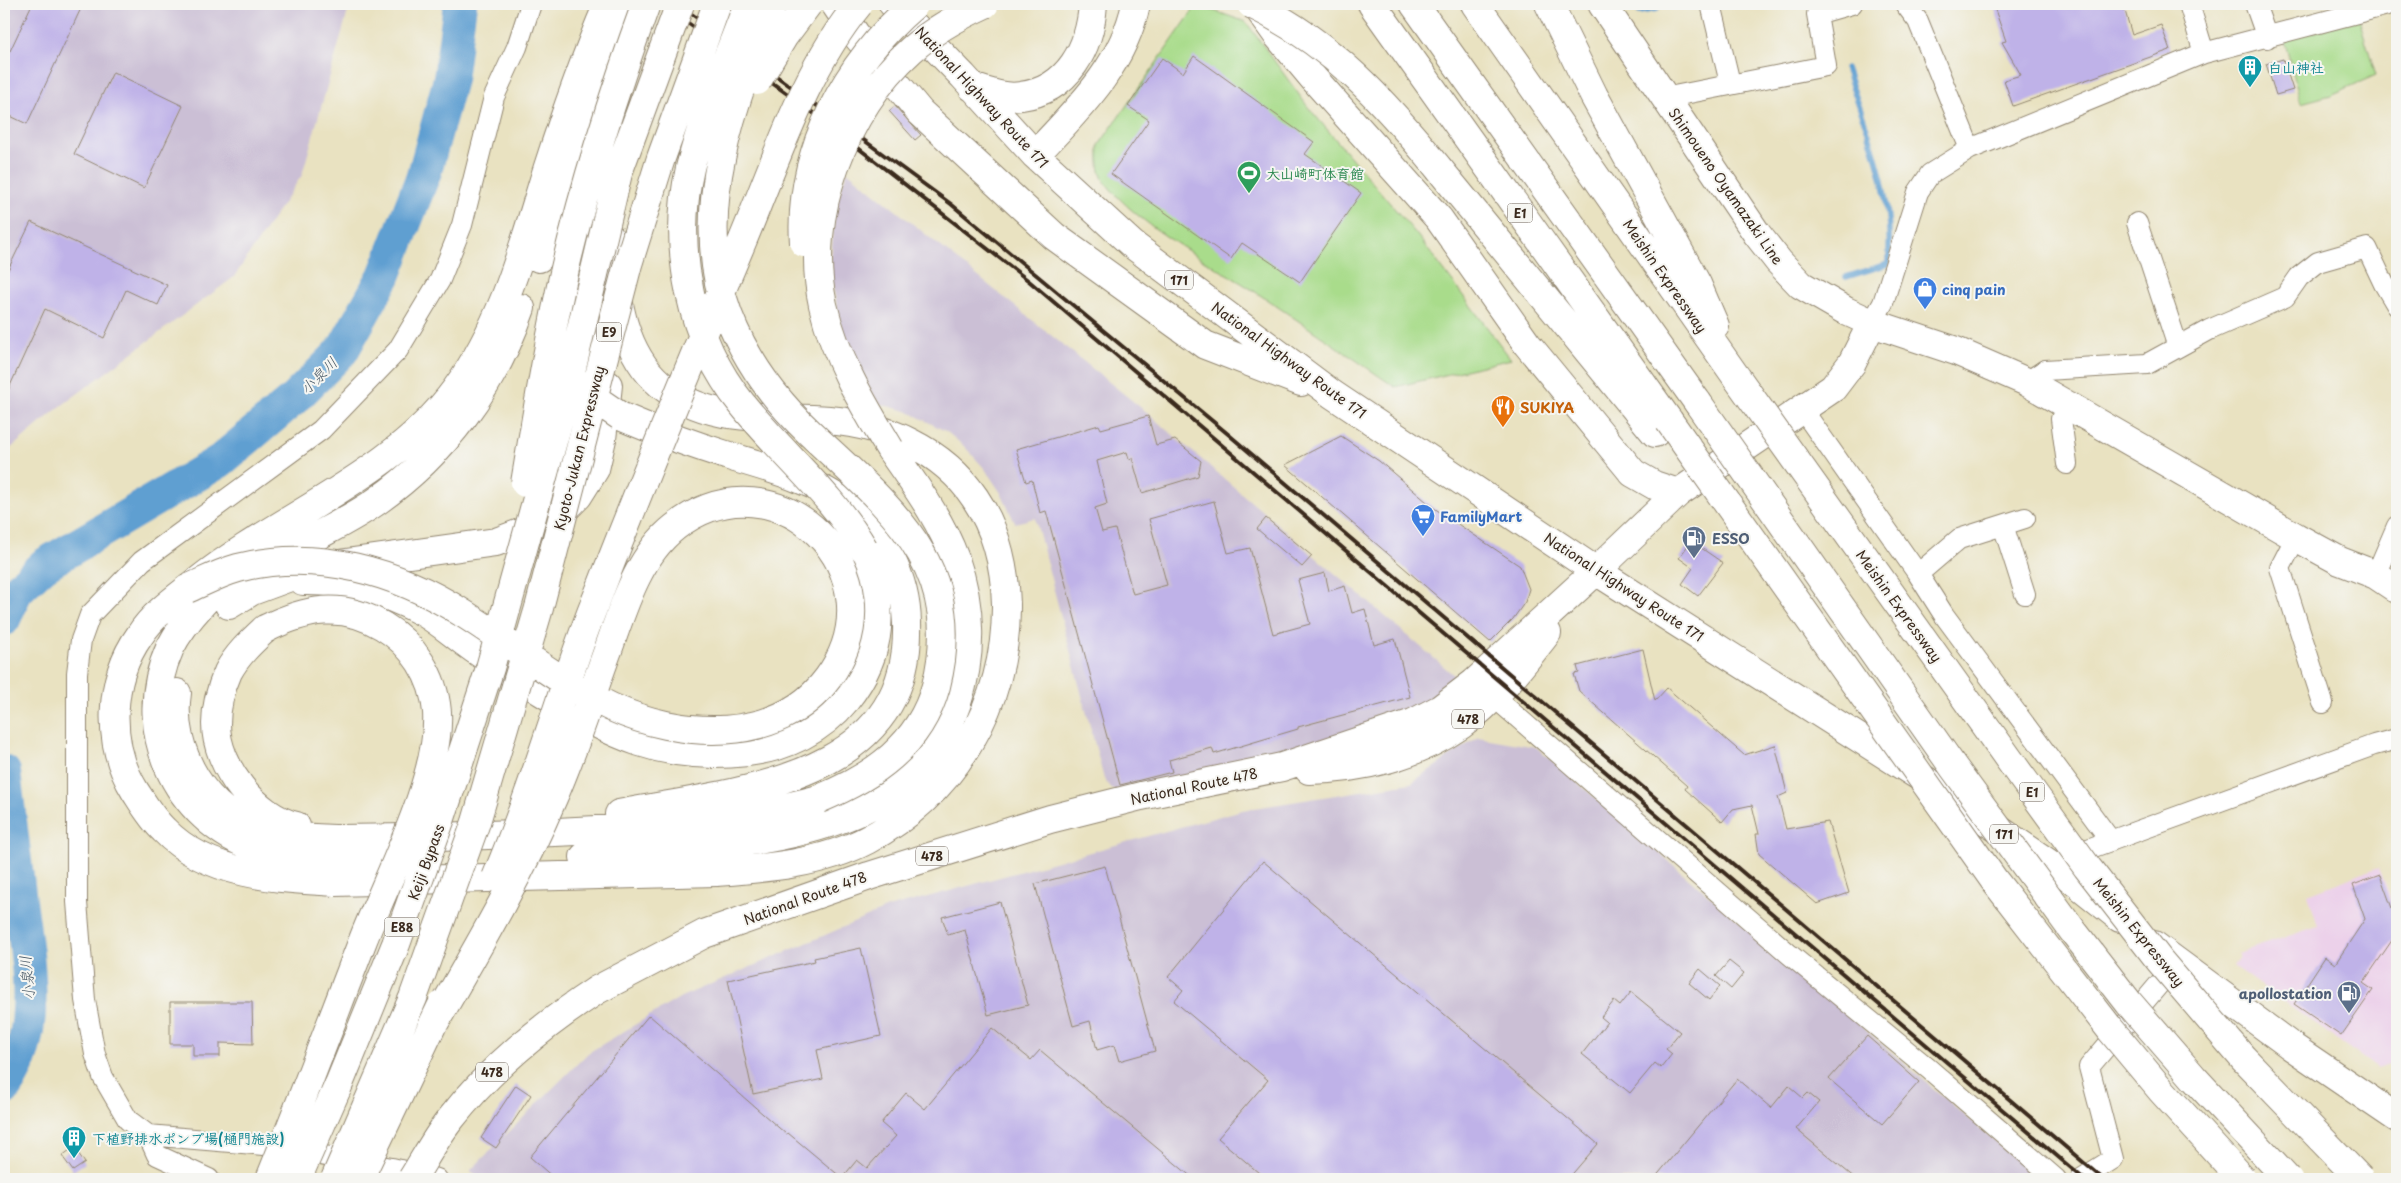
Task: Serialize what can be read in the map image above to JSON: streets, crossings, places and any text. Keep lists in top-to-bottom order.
{
  "streets": {
    "main road": [
      "National Highway Route 171",
      "Shimoueno Oyamazaki Line",
      "E1",
      "Meishin Expressway",
      "171",
      "E9",
      "Kyoto-Jukan Expressway",
      "478",
      "National Route 478",
      "Keiji Bypass",
      "E88"
    ]
  },
  "crossings": [
    ["National Highway Route 171", "National Route 478"],
    ["Kyoto-Jukan Expressway", "Keiji Bypass"],
    ["Kyoto-Jukan Expressway", "E88"]
  ],
  "water": ["小泉川"],
  "places": {
    "building": ["白山神社", "下植野排水ポンプ場(樋門施設)"],
    "sports": ["大山崎町体育館"],
    "shop": ["cinq pain"],
    "restaurant": ["SUKIYA"],
    "supermarket": ["FamilyMart"],
    "fuel station": ["ESSO", "apollostation"]
  }
}
